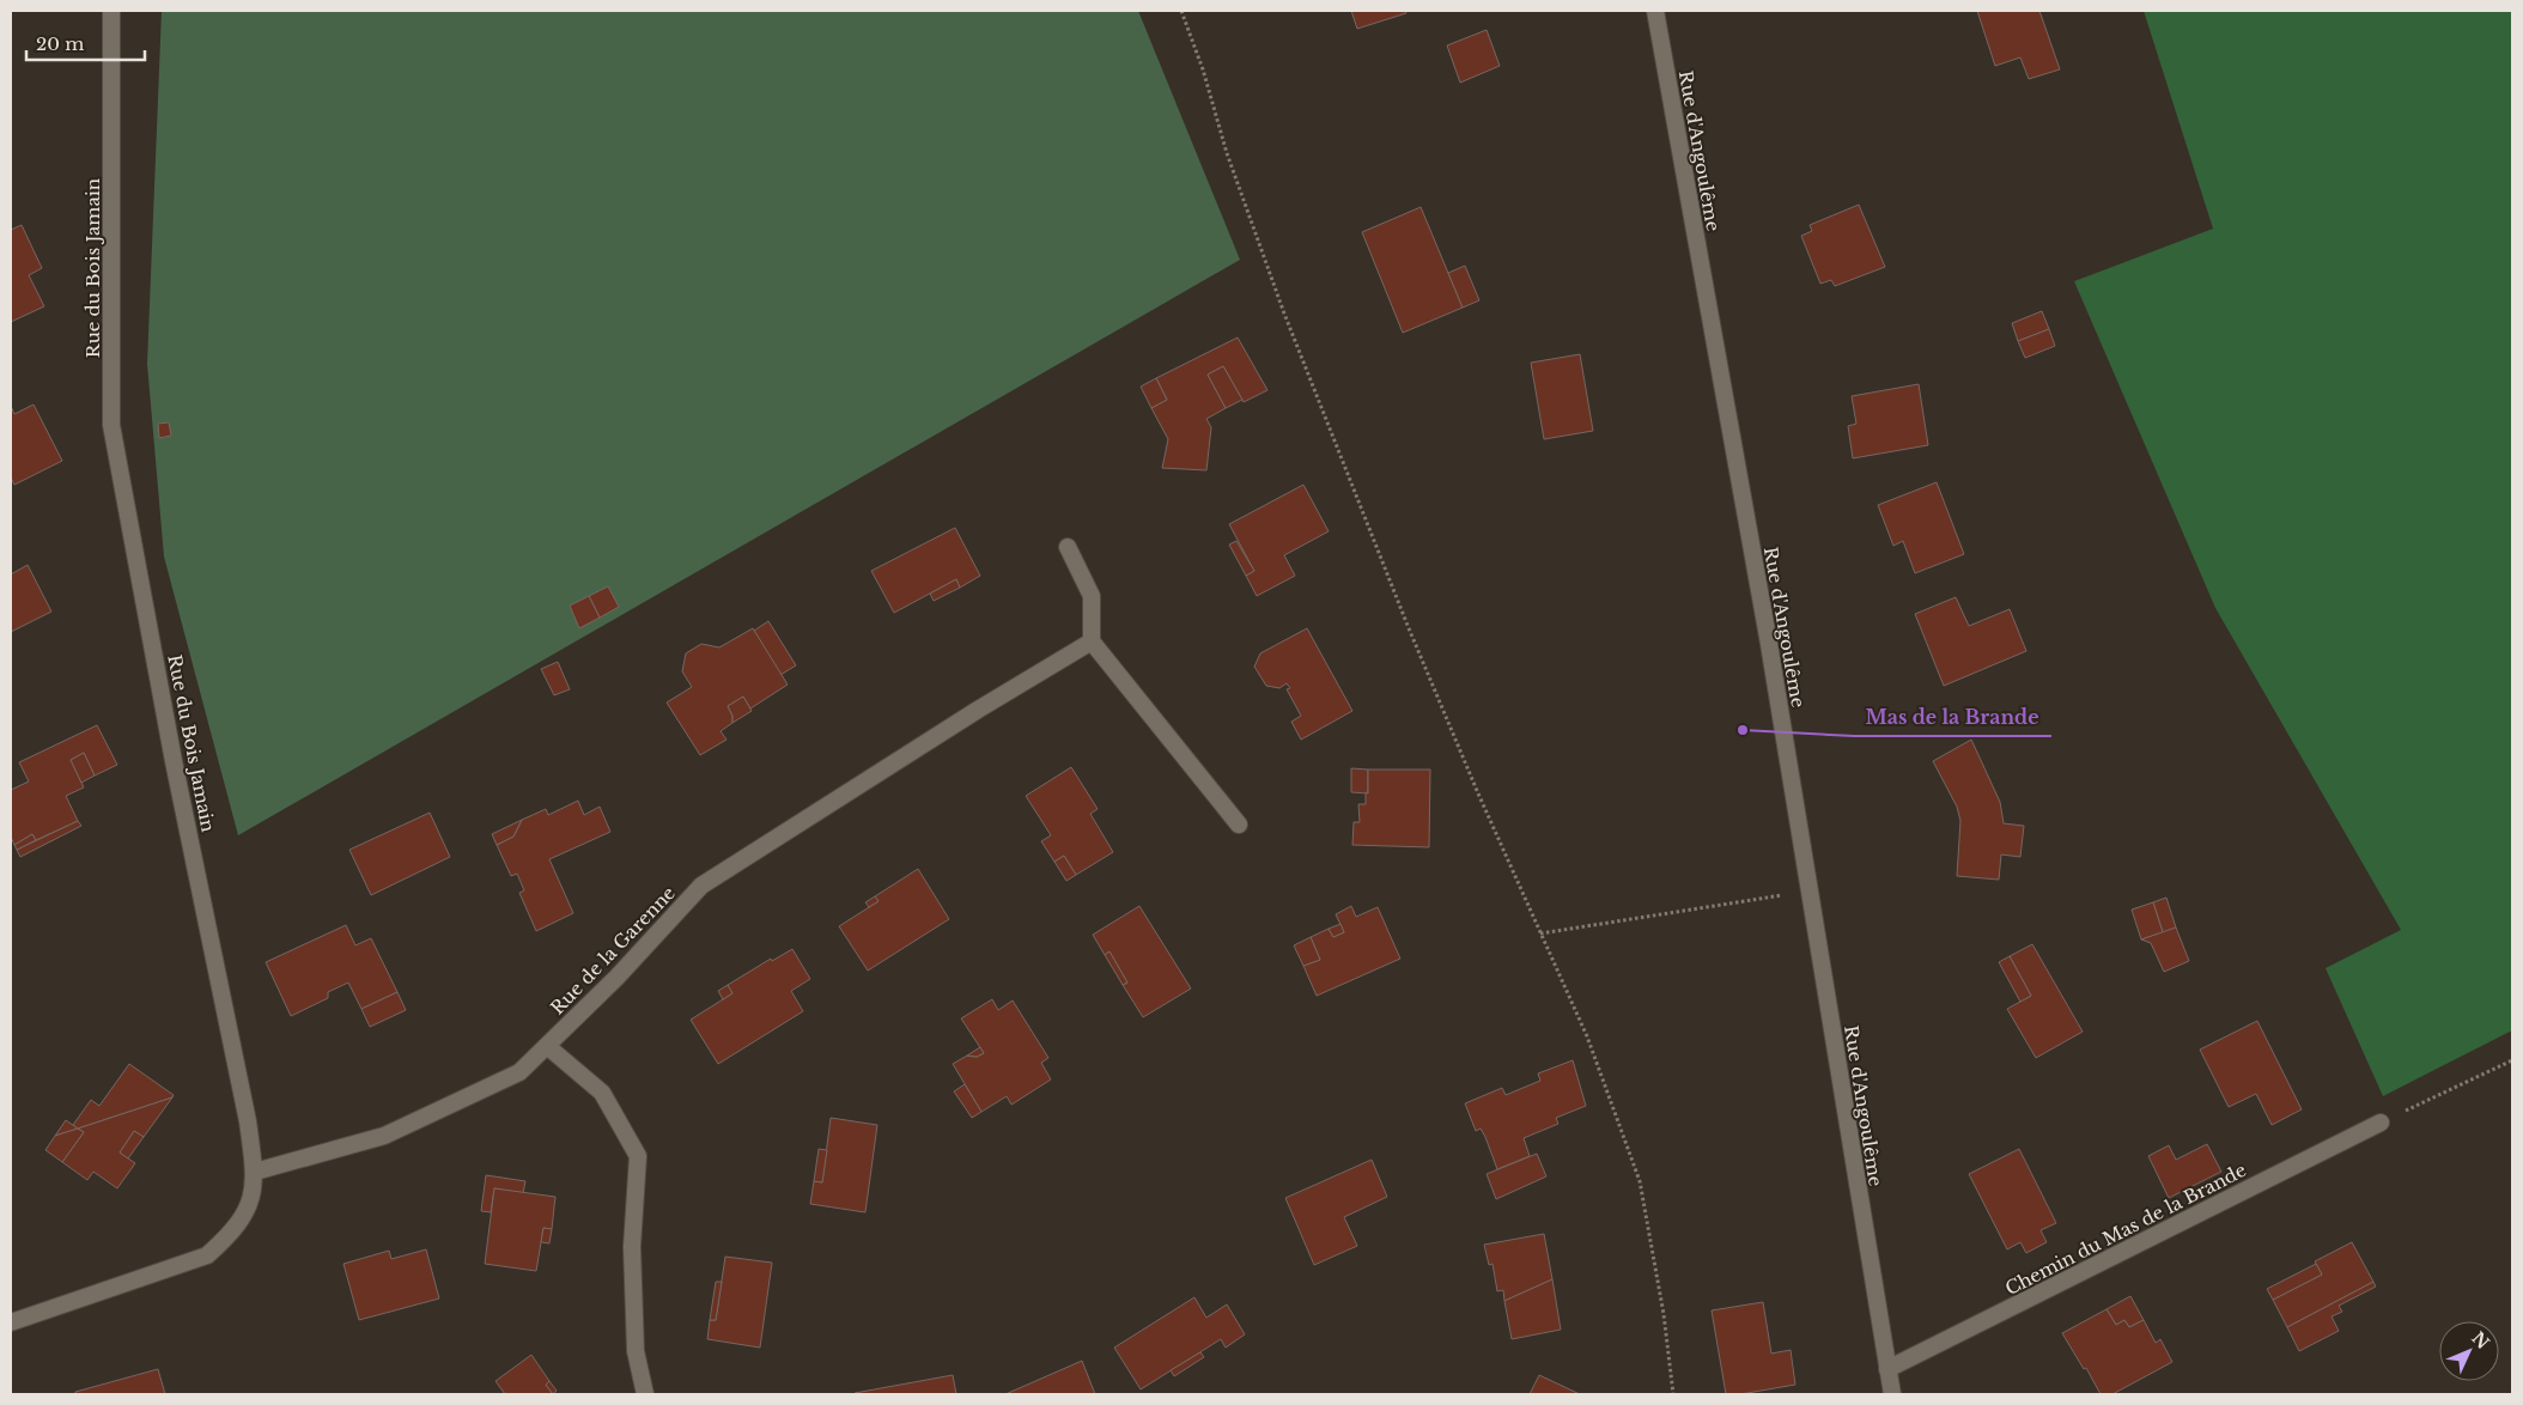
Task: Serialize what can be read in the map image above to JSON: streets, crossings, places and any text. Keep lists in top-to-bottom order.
{
  "streets": {
    "street": [
      "Rue d'Angoulême",
      "Rue du Bois Jamain",
      "Rue de la Garenne",
      "Chemin du Mas de la Brande"
    ]
  },
  "crossings": [
    ["Rue d'Angoulême", "Chemin du Mas de la Brande"],
    ["Rue du Bois Jamain", "Rue de la Garenne"]
  ],
  "places": ["Mas de la Brande"],
  "scale_bar": "20 m",
  "north": "top right"
}
